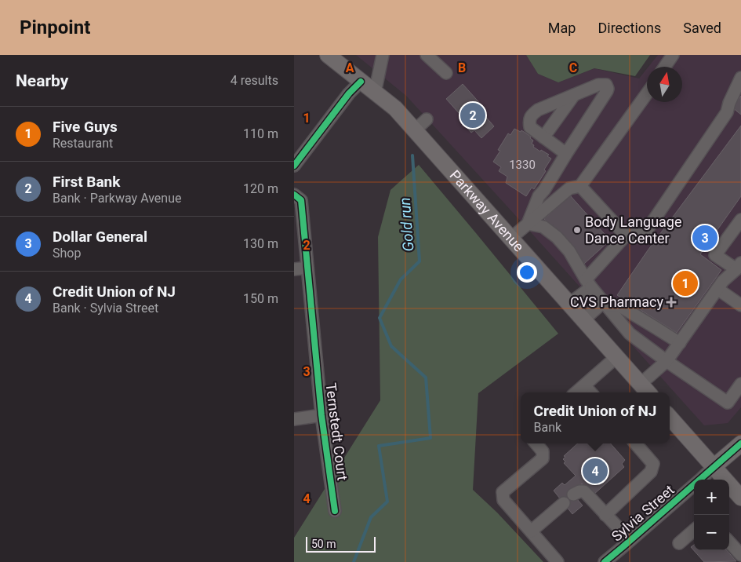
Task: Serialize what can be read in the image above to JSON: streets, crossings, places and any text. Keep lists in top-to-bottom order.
{
  "streets": {
    "main road": ["Parkway Avenue"],
    "street": ["Ternstedt Court", "Sylvia Street"]
  },
  "water": ["Gold run"],
  "places": {
    "other": ["Body Language Dance Center"],
    "health": ["CVS Pharmacy"]
  },
  "house_numbers": ["1330"],
  "scale_bar": "50 m",
  "north": "top",
  "page": {
    "header": "Pinpoint",
    "nav": ["Map", "Directions", "Saved"],
    "heading": ["Nearby", "4 results"],
    "pins": [
      "2",
      "3",
      "1",
      "4"
    ],
    "list": [
      {
        "mark": "1",
        "name": "Five Guys",
        "note": "Restaurant",
        "value": "110 m"
      },
      {
        "mark": "2",
        "name": "First Bank",
        "note": "Bank · Parkway Avenue",
        "value": "120 m"
      },
      {
        "mark": "3",
        "name": "Dollar General",
        "note": "Shop",
        "value": "130 m"
      },
      {
        "mark": "4",
        "name": "Credit Union of NJ",
        "note": "Bank · Sylvia Street",
        "value": "150 m"
      }
    ],
    "popup": ["Credit Union of NJ", "Bank"],
    "map_buttons": ["+", "−"],
    "scale": "50 m"
  },
  "grid": {
    "columns": ["A", "B", "C"],
    "rows": [
      "1",
      "2",
      "3",
      "4"
    ]
  }
}
